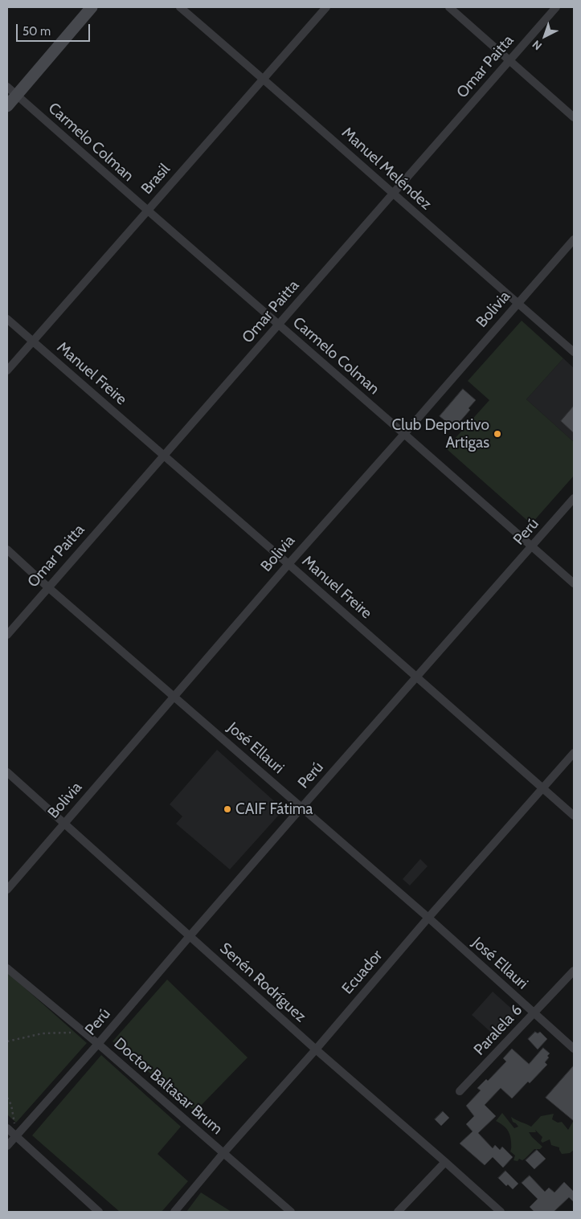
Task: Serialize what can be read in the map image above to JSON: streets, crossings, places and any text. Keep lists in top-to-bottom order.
{
  "streets": {
    "street": [
      "Omar Paitta",
      "Carmelo Colman",
      "Manuel Meléndez",
      "Brasil",
      "Bolivia",
      "Manuel Freire",
      "Perú",
      "José Ellauri",
      "Ecuador",
      "Senén Rodríguez",
      "Paralela 6",
      "Doctor Baltasar Brum"
    ]
  },
  "crossings": [
    ["Omar Paitta", "Carmelo Colman"],
    ["Omar Paitta", "Manuel Meléndez"],
    ["Omar Paitta", "Manuel Freire"],
    ["Omar Paitta", "José Ellauri"],
    ["Carmelo Colman", "Brasil"],
    ["Carmelo Colman", "Bolivia"],
    ["Carmelo Colman", "Perú"],
    ["Manuel Meléndez", "Brasil"],
    ["Manuel Meléndez", "Bolivia"],
    ["Brasil", "Manuel Freire"],
    ["Bolivia", "Manuel Freire"],
    ["Bolivia", "José Ellauri"],
    ["Bolivia", "Senén Rodríguez"],
    ["Manuel Freire", "Perú"],
    ["Manuel Freire", "Ecuador"],
    ["Perú", "José Ellauri"],
    ["Perú", "Senén Rodríguez"],
    ["Perú", "Doctor Baltasar Brum"],
    ["José Ellauri", "Ecuador"],
    ["José Ellauri", "Paralela 6"],
    ["Ecuador", "Senén Rodríguez"],
    ["Ecuador", "Doctor Baltasar Brum"]
  ],
  "places": ["Club Deportivo Artigas", "CAIF Fátima"],
  "scale_bar": "50 m",
  "north": "bottom left"
}
